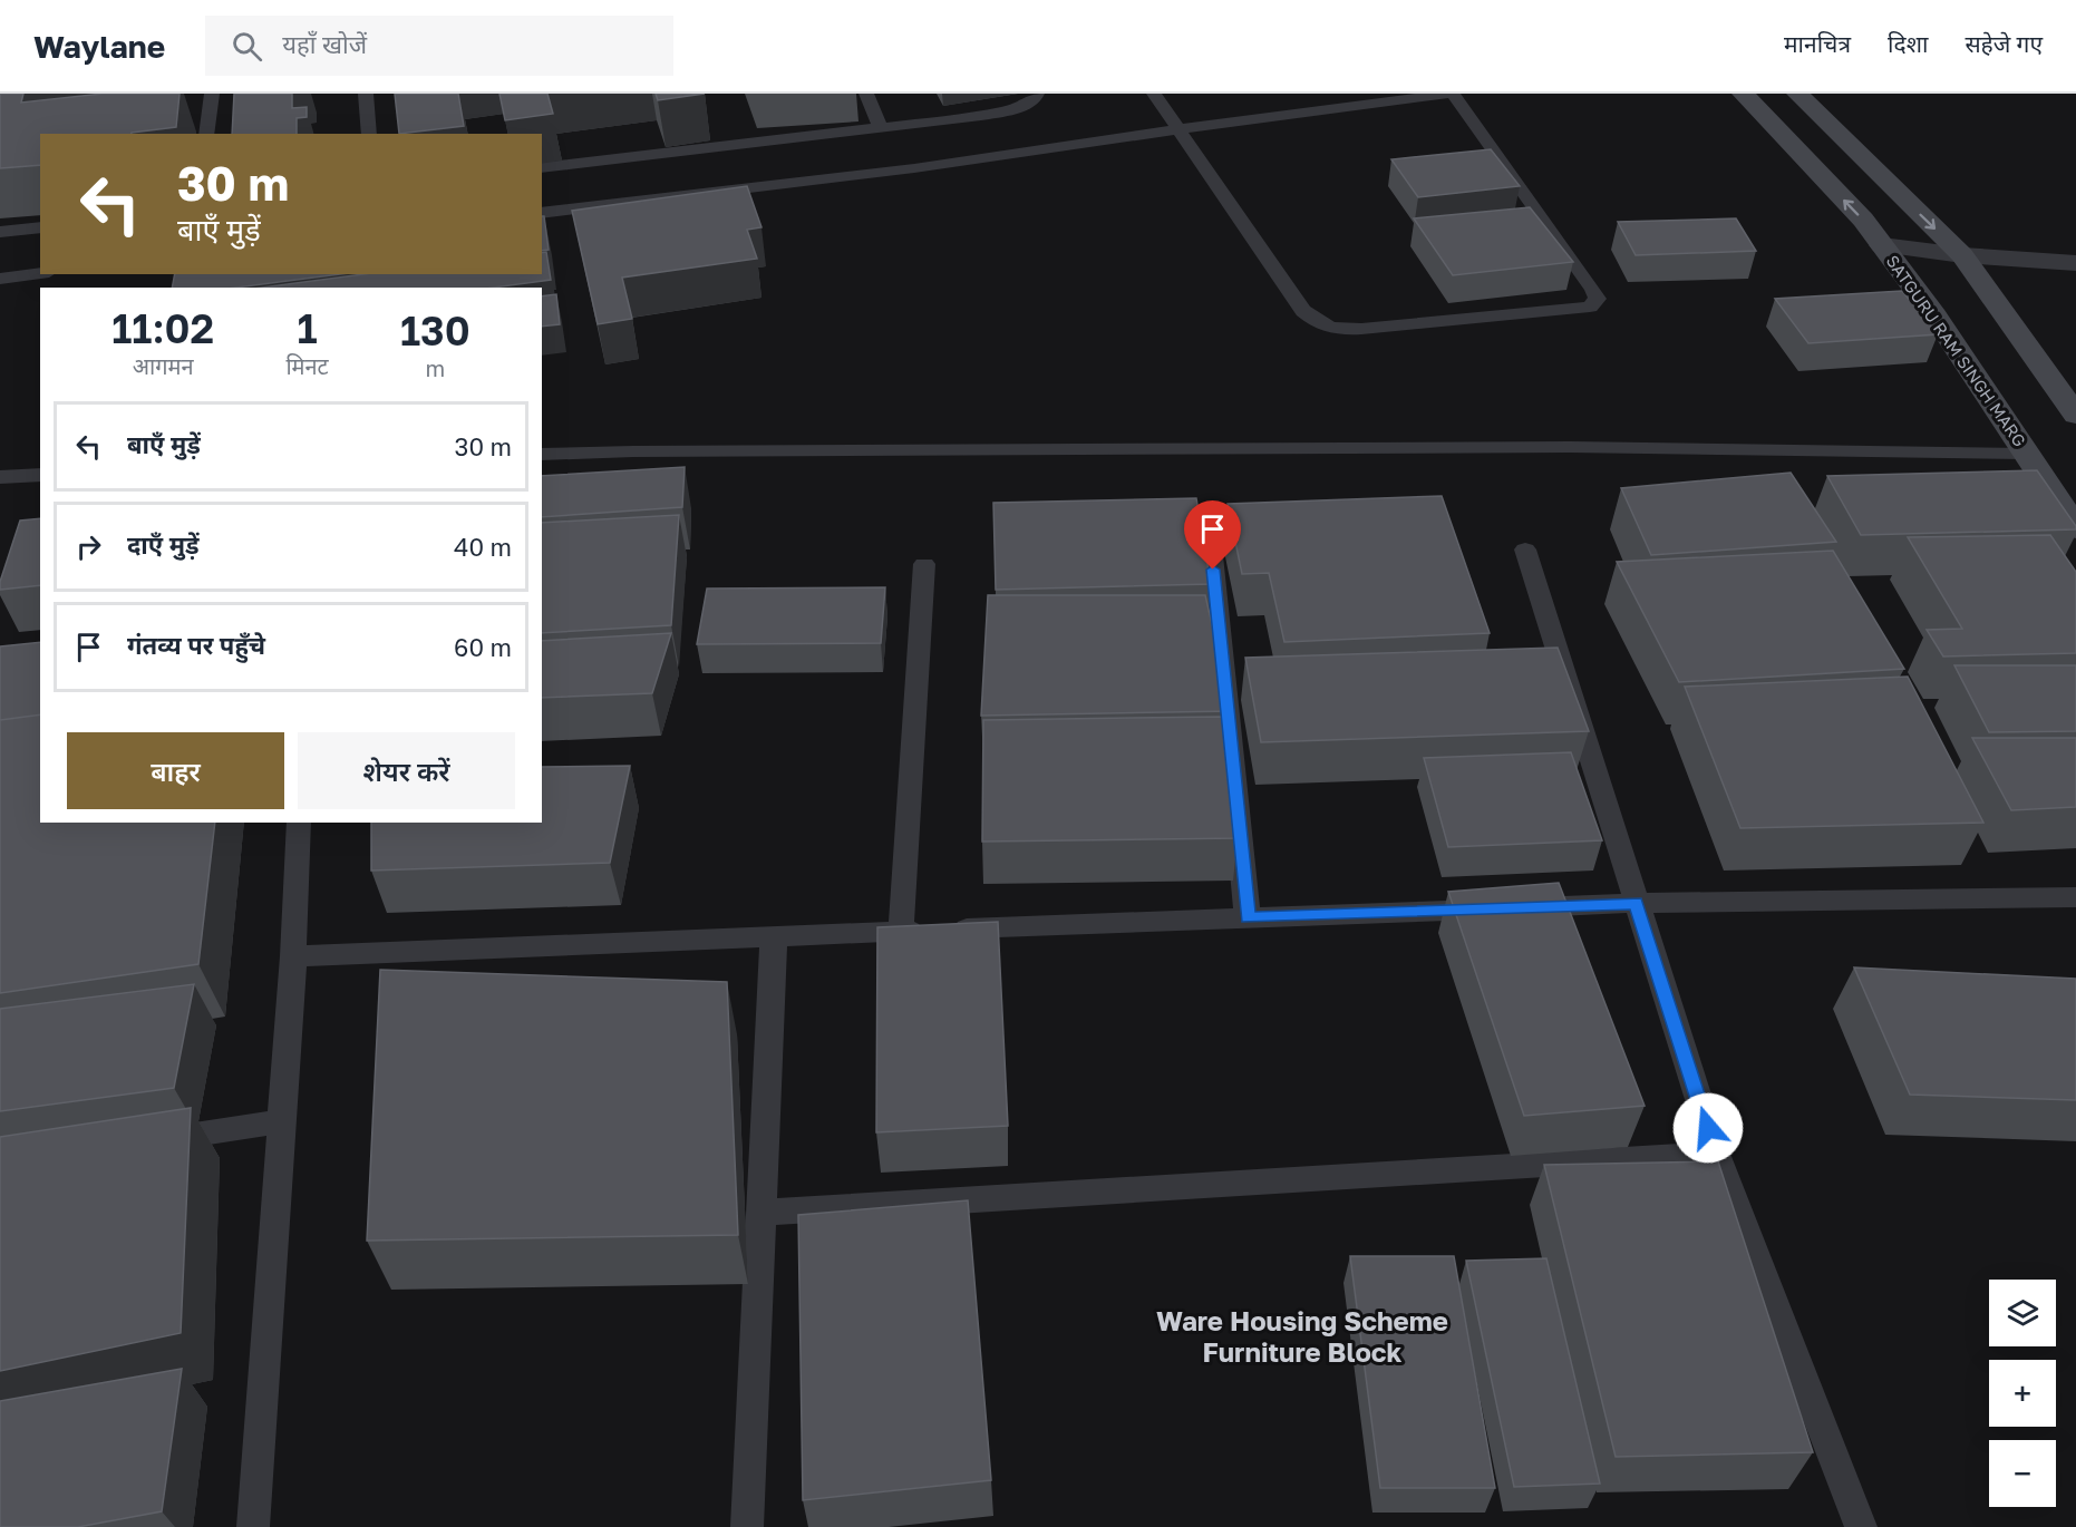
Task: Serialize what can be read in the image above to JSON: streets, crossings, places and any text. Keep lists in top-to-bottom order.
{
  "streets": {
    "main road": ["SATGURU RAM SINGH MARG"]
  },
  "districts": ["Ware Housing Scheme Furniture Block"],
  "page": {
    "header": "Waylane",
    "search": "यहाँ खोजें",
    "nav": ["मानचित्र", "दिशा", "सहेजे गए"],
    "turn": ["30 m", "बाएँ मुड़ें"],
    "eta": [
      "11:02",
      "आगमन",
      "1",
      "मिनट",
      "130",
      "m"
    ],
    "list": [
      {
        "name": "बाएँ मुड़ें",
        "value": "30 m"
      },
      {
        "name": "दाएँ मुड़ें",
        "value": "40 m"
      },
      {
        "name": "गंतव्य पर पहुँचे",
        "value": "60 m"
      }
    ],
    "buttons": ["बाहर", "शेयर करें"],
    "map_buttons": ["+", "−"]
  }
}
